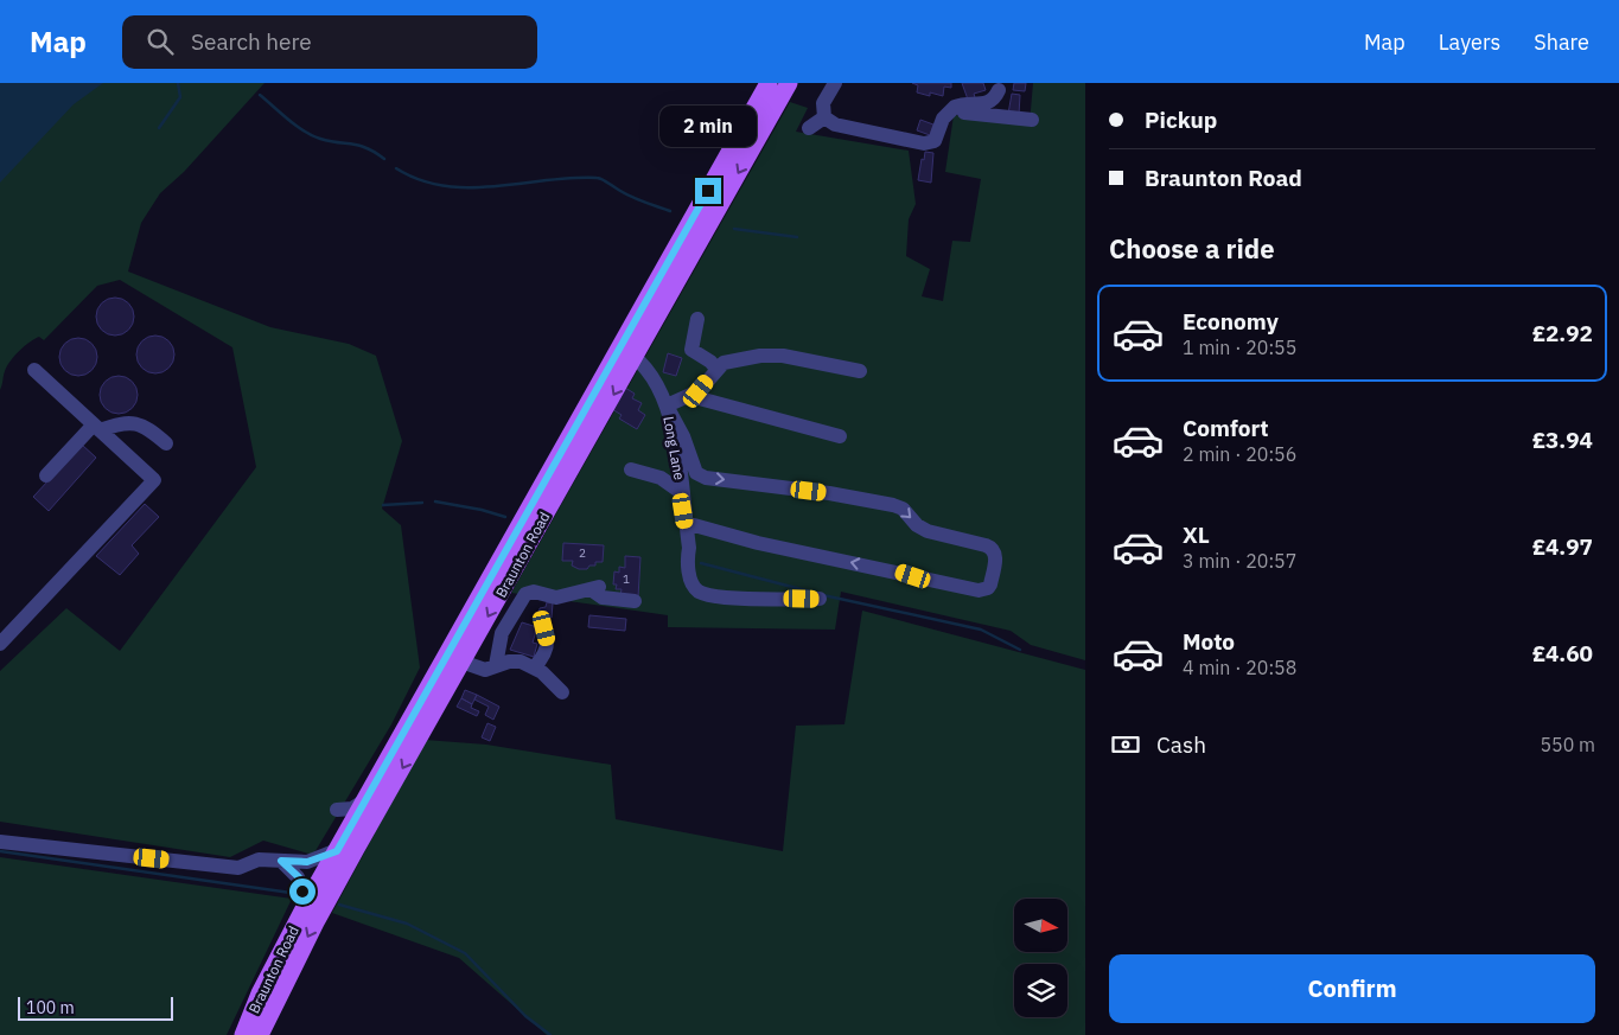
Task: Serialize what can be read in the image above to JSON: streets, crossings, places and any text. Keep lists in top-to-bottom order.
{
  "streets": {
    "main road": ["Braunton Road"],
    "street": ["Long Lane"]
  },
  "crossings": [
    ["Long Lane", "Braunton Road"]
  ],
  "house_numbers": ["2", "1"],
  "scale_bar": "100 m",
  "north": "right",
  "page": {
    "header": "Map",
    "search": "Search here",
    "nav": ["Map", "Layers", "Share"],
    "banner": ["Pickup", "Braunton Road"],
    "bubble": "2 min",
    "heading": "Choose a ride",
    "list": [
      {
        "name": "Economy",
        "note": "1 min · 20:55",
        "value": "£2.92"
      },
      {
        "name": "Comfort",
        "note": "2 min · 20:56",
        "value": "£3.94"
      },
      {
        "name": "XL",
        "note": "3 min · 20:57",
        "value": "£4.97"
      },
      {
        "name": "Moto",
        "note": "4 min · 20:58",
        "value": "£4.60"
      }
    ],
    "pay": ["Cash", "550 m"],
    "buttons": "Confirm",
    "scale": "100 m"
  }
}
